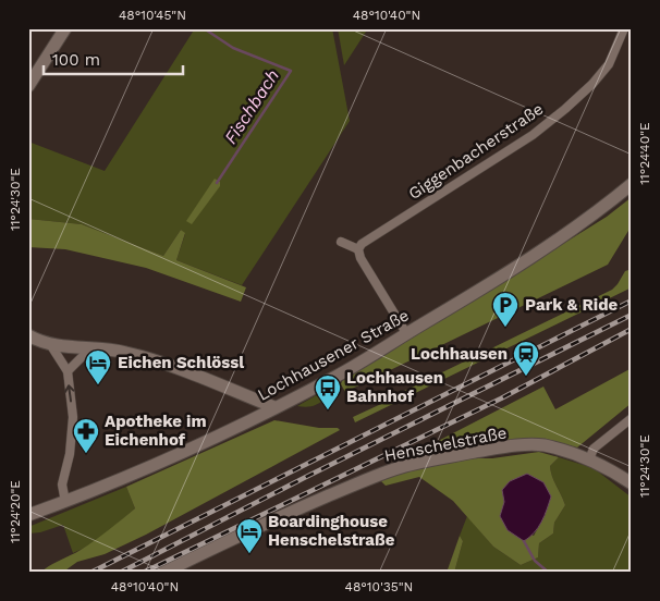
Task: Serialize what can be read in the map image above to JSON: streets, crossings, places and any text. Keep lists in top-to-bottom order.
{
  "streets": {
    "main road": ["Lochhausener Straße", "Henschelstraße"],
    "street": ["Giggenbacherstraße"]
  },
  "water": ["Fischbach"],
  "places": {
    "parking": ["Park & Ride"],
    "station": ["Lochhausen"],
    "hotel": ["Eichen Schlössl", "Boardinghouse Henschelstraße"],
    "bus stop": ["Lochhausen Bahnhof"],
    "pharmacy": ["Apotheke im Eichenhof"]
  },
  "scale_bar": "100 m",
  "coordinates": [
    "48°10'45\"N",
    "48°10'40\"N",
    "11°24'40\"E",
    "11°24'30\"E",
    "11°24'20\"E",
    "48°10'35\"N"
  ]
}
